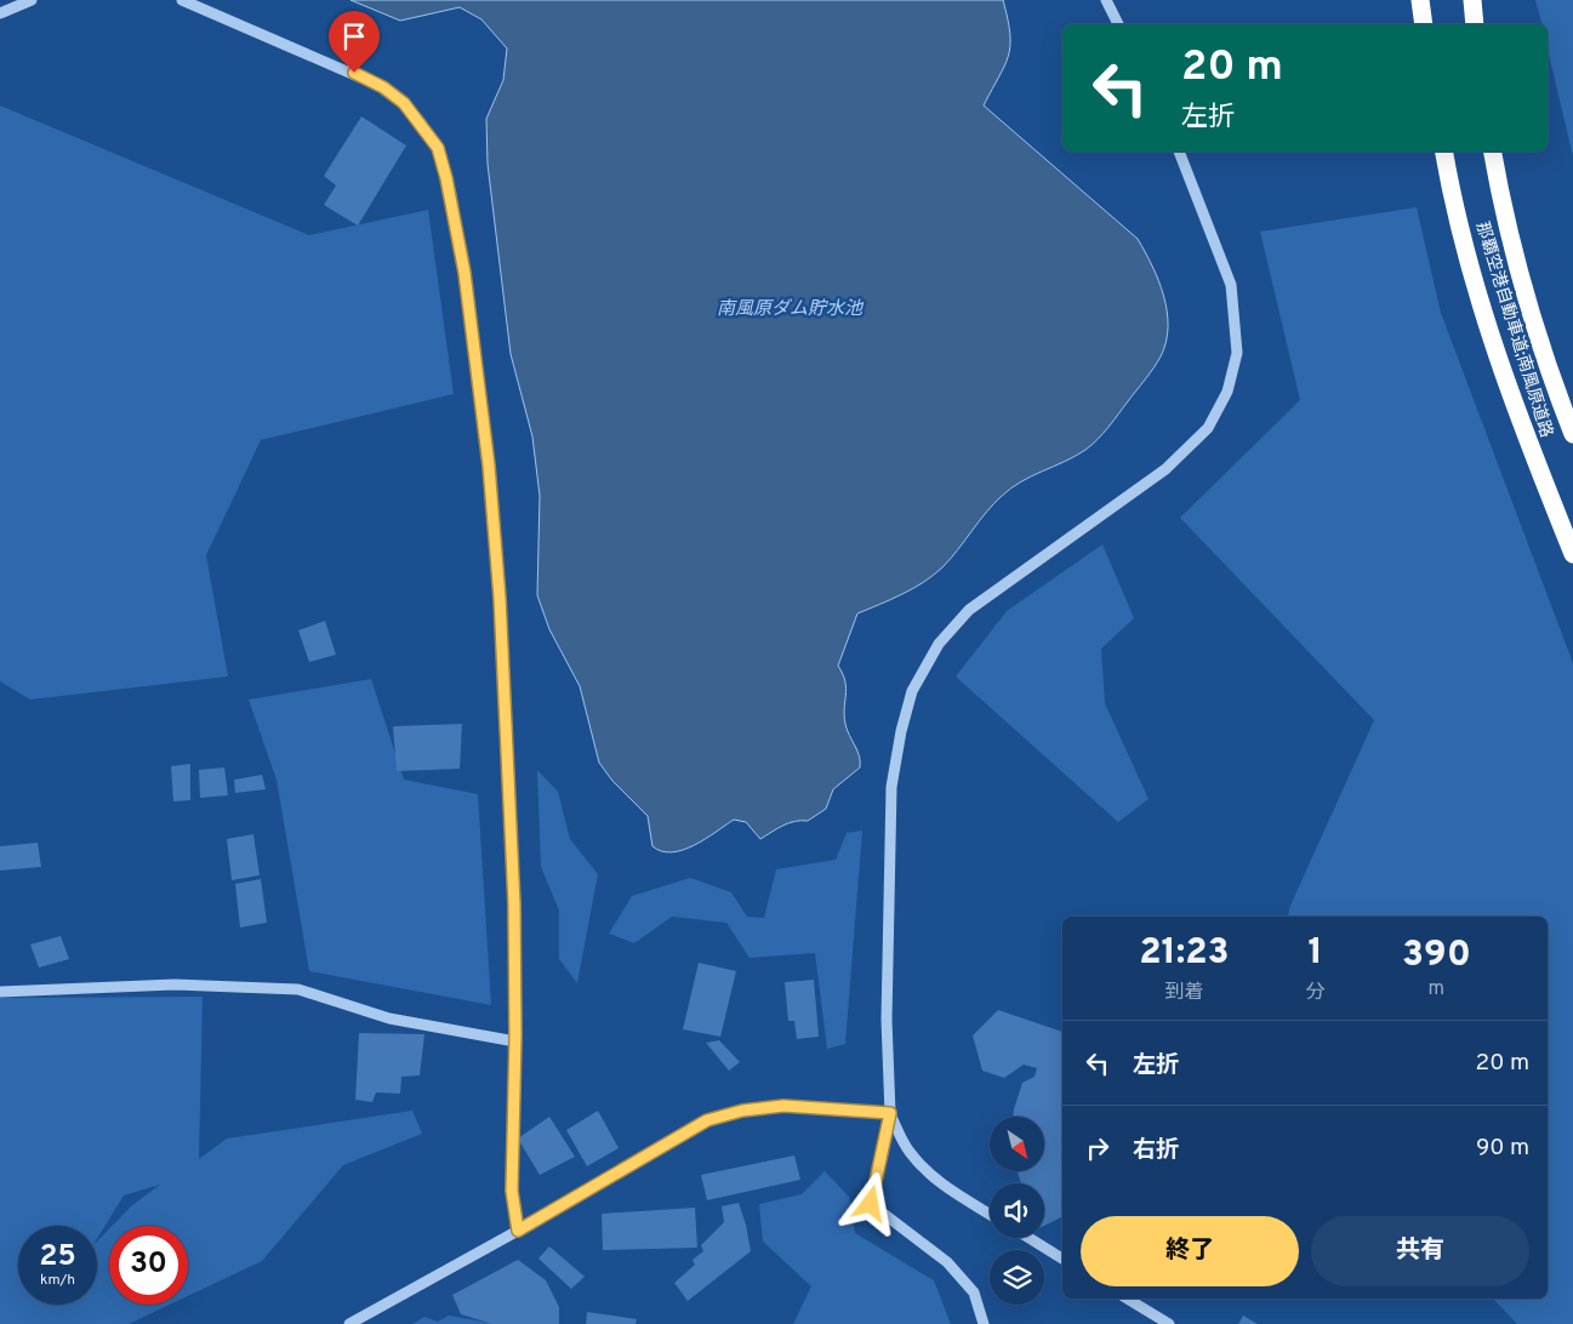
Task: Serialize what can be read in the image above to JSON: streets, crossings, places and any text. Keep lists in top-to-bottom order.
{
  "streets": {
    "highway": ["那覇空港自動車道;南風原道路"]
  },
  "water": ["南風原ダム貯水池"],
  "north": "bottom right",
  "page": {
    "turn": ["20 m", "左折"],
    "eta": [
      "21:23",
      "到着",
      "1",
      "分",
      "390",
      "m"
    ],
    "list": [
      {
        "name": "左折",
        "value": "20 m"
      },
      {
        "name": "右折",
        "value": "90 m"
      }
    ],
    "buttons": ["終了", "共有"],
    "speed": "25 km/h",
    "limit": "30"
  }
}
